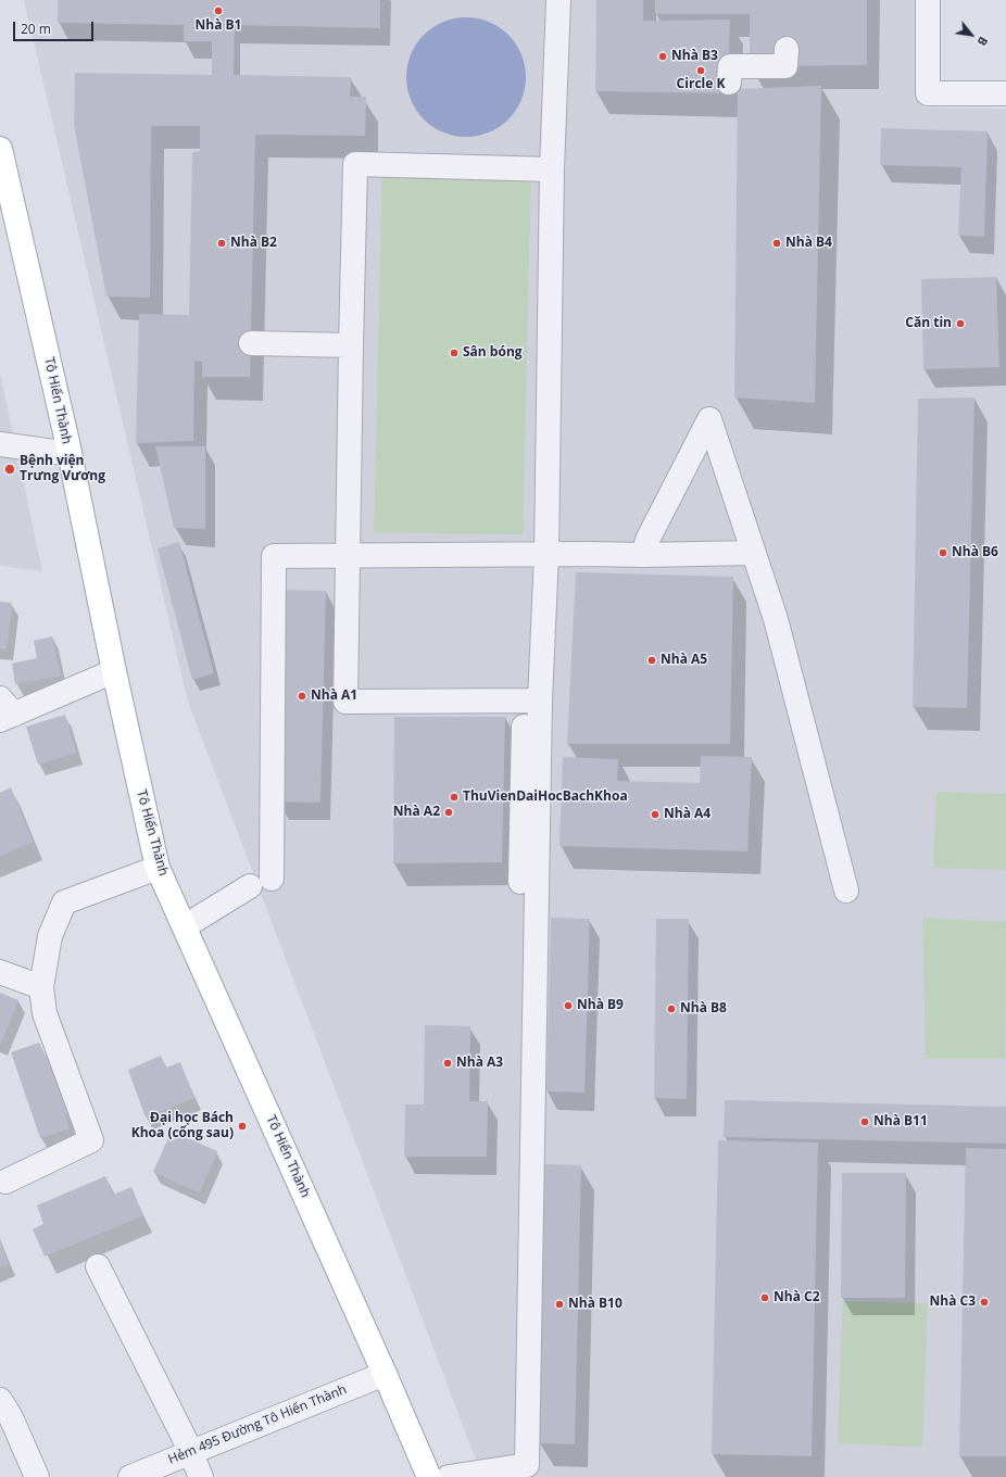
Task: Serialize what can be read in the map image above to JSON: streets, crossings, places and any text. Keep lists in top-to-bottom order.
{
  "streets": {
    "main road": ["Tô Hiến Thành"],
    "street": ["Hẻm 495 Đường Tô Hiến Thành"]
  },
  "crossings": [
    ["Tô Hiến Thành", "Hẻm 495 Đường Tô Hiến Thành"]
  ],
  "places": [
    "Nhà B1",
    "Nhà B3",
    "Circle K",
    "Nhà B2",
    "Nhà B4",
    "Căn tin",
    "Sân bóng",
    "Bệnh viện Trưng Vương",
    "Nhà B6",
    "Nhà A5",
    "Nhà A1",
    "ThuVienDaiHocBachKhoa",
    "Nhà A2",
    "Nhà A4",
    "Nhà B9",
    "Nhà B8",
    "Nhà A3",
    "Nhà B11",
    "Đại học Bách Khoa (cổng sau)",
    "Nhà C2",
    "Nhà C3",
    "Nhà B10"
  ],
  "scale_bar": "20 m",
  "north": "bottom right"
}
